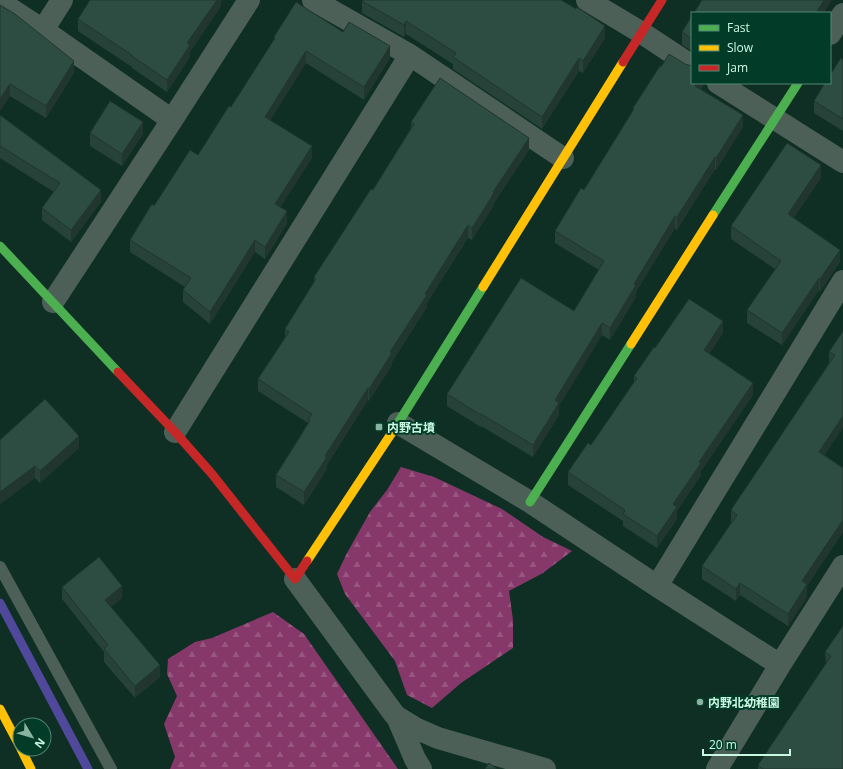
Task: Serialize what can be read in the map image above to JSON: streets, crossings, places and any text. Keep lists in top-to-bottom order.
{
  "places": {
    "transit": ["内野古墳"],
    "other": ["内野北幼稚園"]
  },
  "legend": ["Fast", "Slow", "Jam"],
  "scale_bar": "20 m",
  "north": "bottom right"
}
